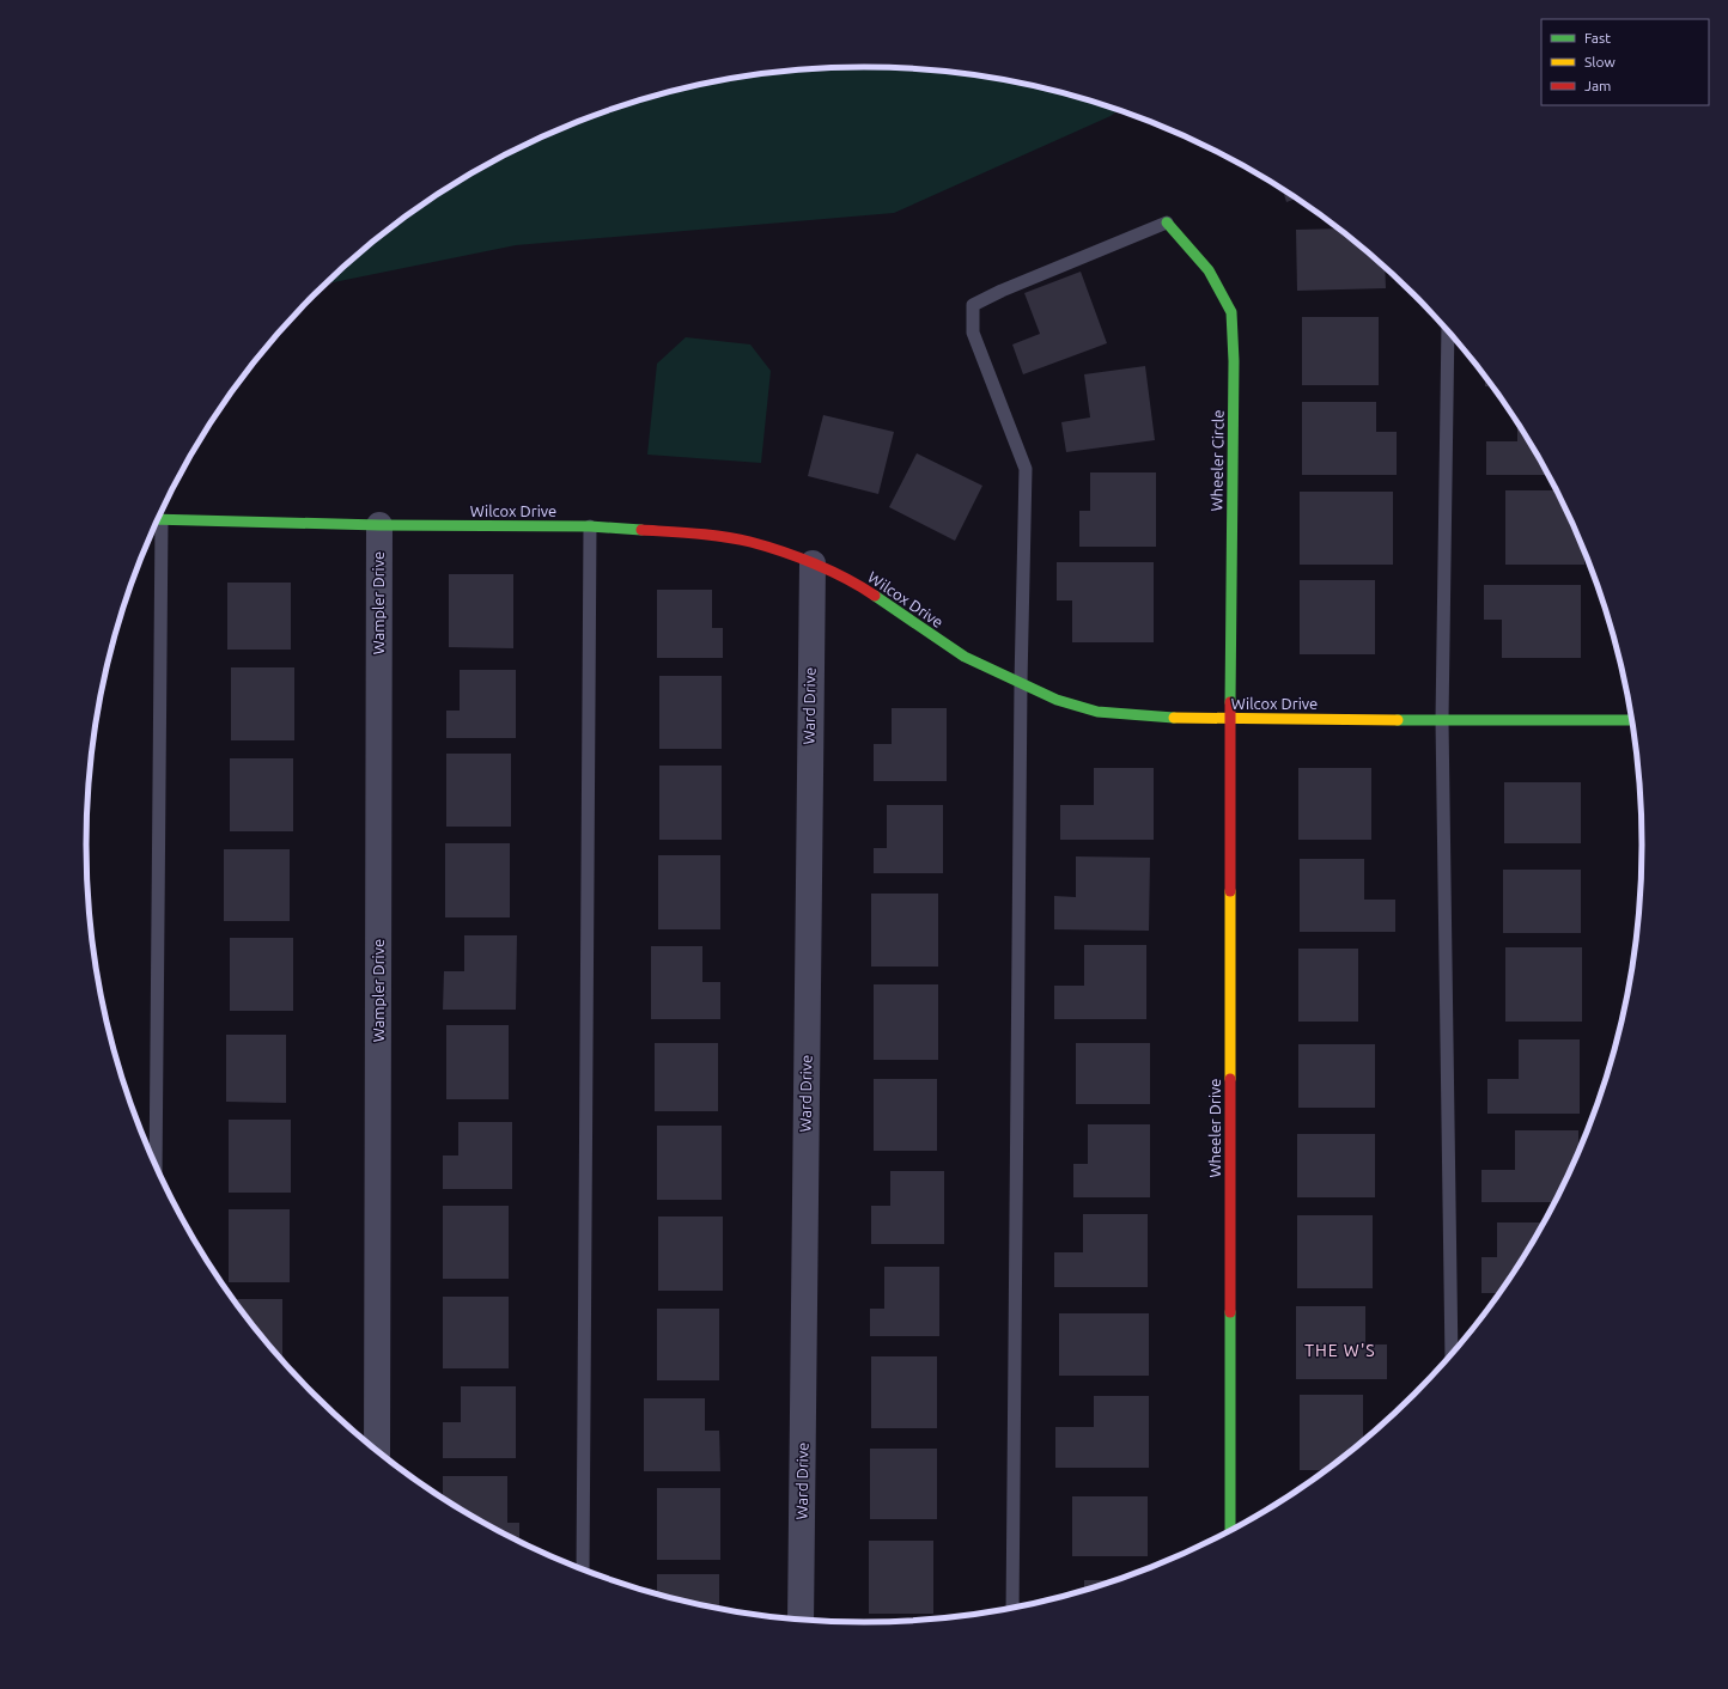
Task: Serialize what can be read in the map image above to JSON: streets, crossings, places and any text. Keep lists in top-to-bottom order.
{
  "streets": {
    "street": [
      "Wheeler Circle",
      "Wilcox Drive",
      "Wampler Drive",
      "Ward Drive",
      "Wheeler Drive"
    ]
  },
  "crossings": [
    ["Wheeler Circle", "Wilcox Drive"],
    ["Wheeler Circle", "Wheeler Drive"],
    ["Wilcox Drive", "Wampler Drive"],
    ["Wilcox Drive", "Ward Drive"],
    ["Wilcox Drive", "Wheeler Drive"]
  ],
  "districts": ["THE W'S"],
  "legend": ["Fast", "Slow", "Jam"]
}
